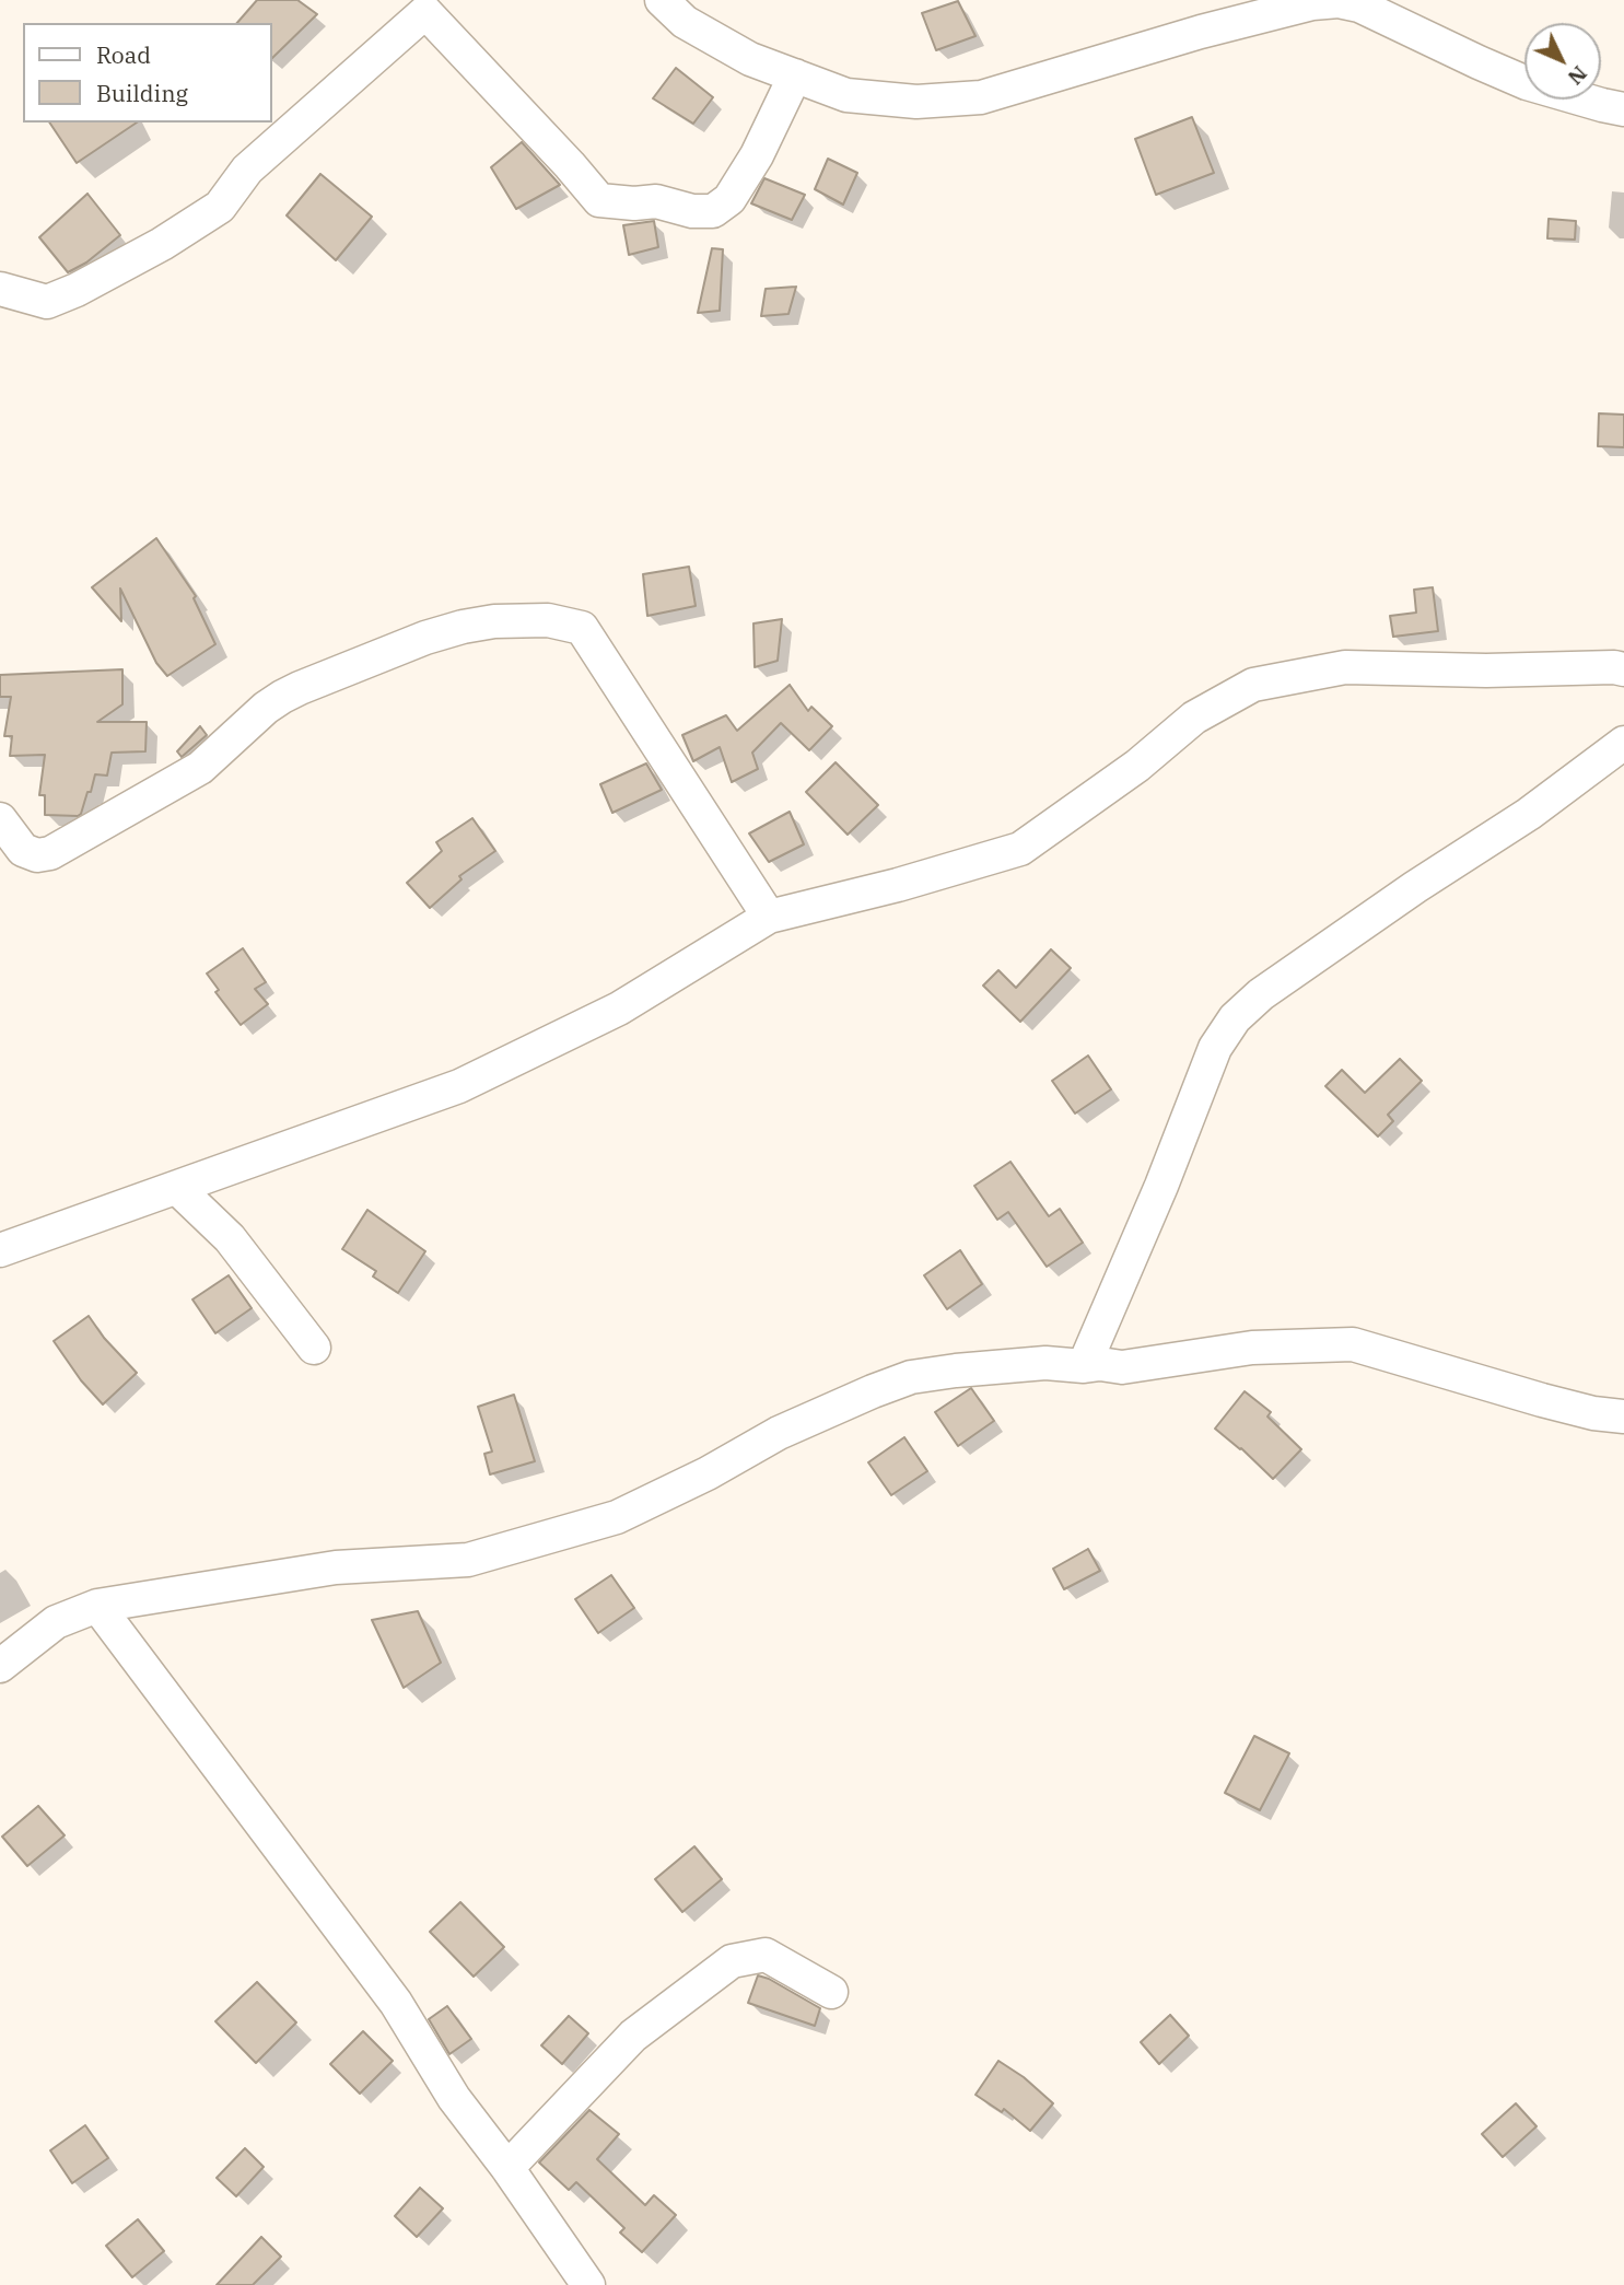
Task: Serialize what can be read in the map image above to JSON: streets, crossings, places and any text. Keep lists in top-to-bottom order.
{
  "legend": ["Road", "Building"],
  "north": "bottom right"
}
